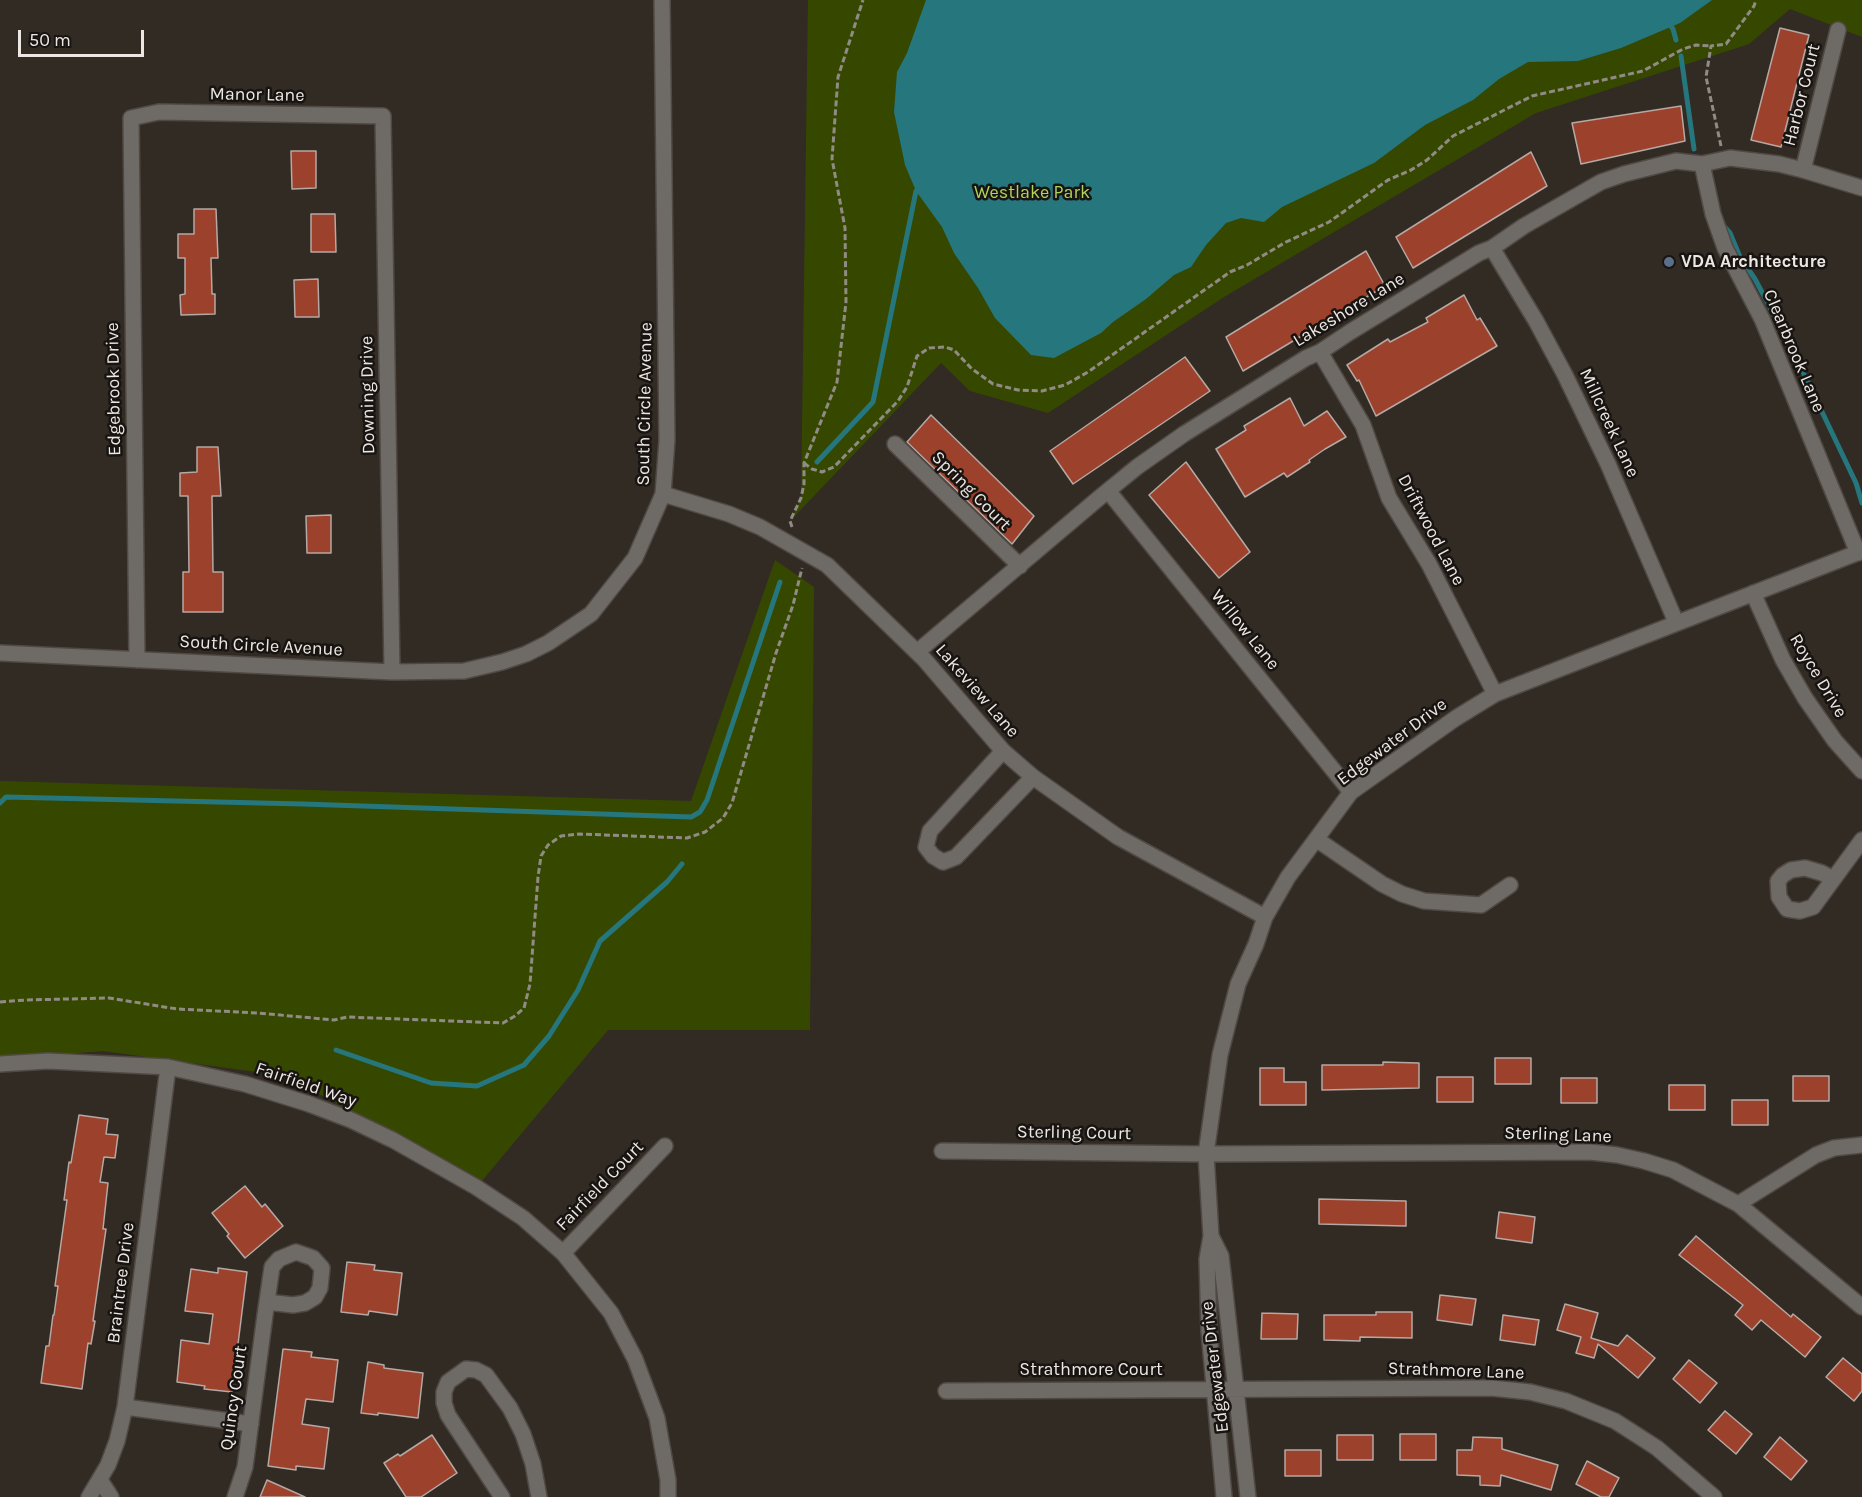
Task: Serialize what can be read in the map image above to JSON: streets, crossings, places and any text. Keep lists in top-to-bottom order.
{
  "streets": {
    "street": [
      "Manor Lane",
      "Harbor Court",
      "Lakeshore Lane",
      "Clearbrook Lane",
      "Edgebrook Drive",
      "Downing Drive",
      "South Circle Avenue",
      "Millcreek Lane",
      "Spring Court",
      "Driftwood Lane",
      "Willow Lane",
      "Royce Drive",
      "Lakeview Lane",
      "Edgewater Drive",
      "Fairfield Way",
      "Sterling Court",
      "Sterling Lane",
      "Fairfield Court",
      "Braintree Drive",
      "Strathmore Court",
      "Strathmore Lane",
      "Quincy Court"
    ]
  },
  "crossings": [
    ["Manor Lane", "Edgebrook Drive"],
    ["Manor Lane", "Downing Drive"],
    ["Harbor Court", "Lakeshore Lane"],
    ["Lakeshore Lane", "Clearbrook Lane"],
    ["Lakeshore Lane", "Millcreek Lane"],
    ["Lakeshore Lane", "Spring Court"],
    ["Lakeshore Lane", "Driftwood Lane"],
    ["Lakeshore Lane", "Willow Lane"],
    ["Lakeshore Lane", "Lakeview Lane"],
    ["Clearbrook Lane", "Edgewater Drive"],
    ["Edgebrook Drive", "South Circle Avenue"],
    ["Downing Drive", "South Circle Avenue"],
    ["South Circle Avenue", "Lakeview Lane"],
    ["Millcreek Lane", "Edgewater Drive"],
    ["Driftwood Lane", "Edgewater Drive"],
    ["Willow Lane", "Edgewater Drive"],
    ["Royce Drive", "Edgewater Drive"],
    ["Lakeview Lane", "Edgewater Drive"],
    ["Edgewater Drive", "Sterling Court"],
    ["Edgewater Drive", "Sterling Lane"],
    ["Edgewater Drive", "Strathmore Court"],
    ["Edgewater Drive", "Strathmore Lane"],
    ["Fairfield Way", "Fairfield Court"],
    ["Fairfield Way", "Braintree Drive"],
    ["Sterling Court", "Sterling Lane"],
    ["Strathmore Court", "Strathmore Lane"]
  ],
  "parks": ["Westlake Park"],
  "places": ["VDA Architecture"],
  "scale_bar": "50 m"
}
